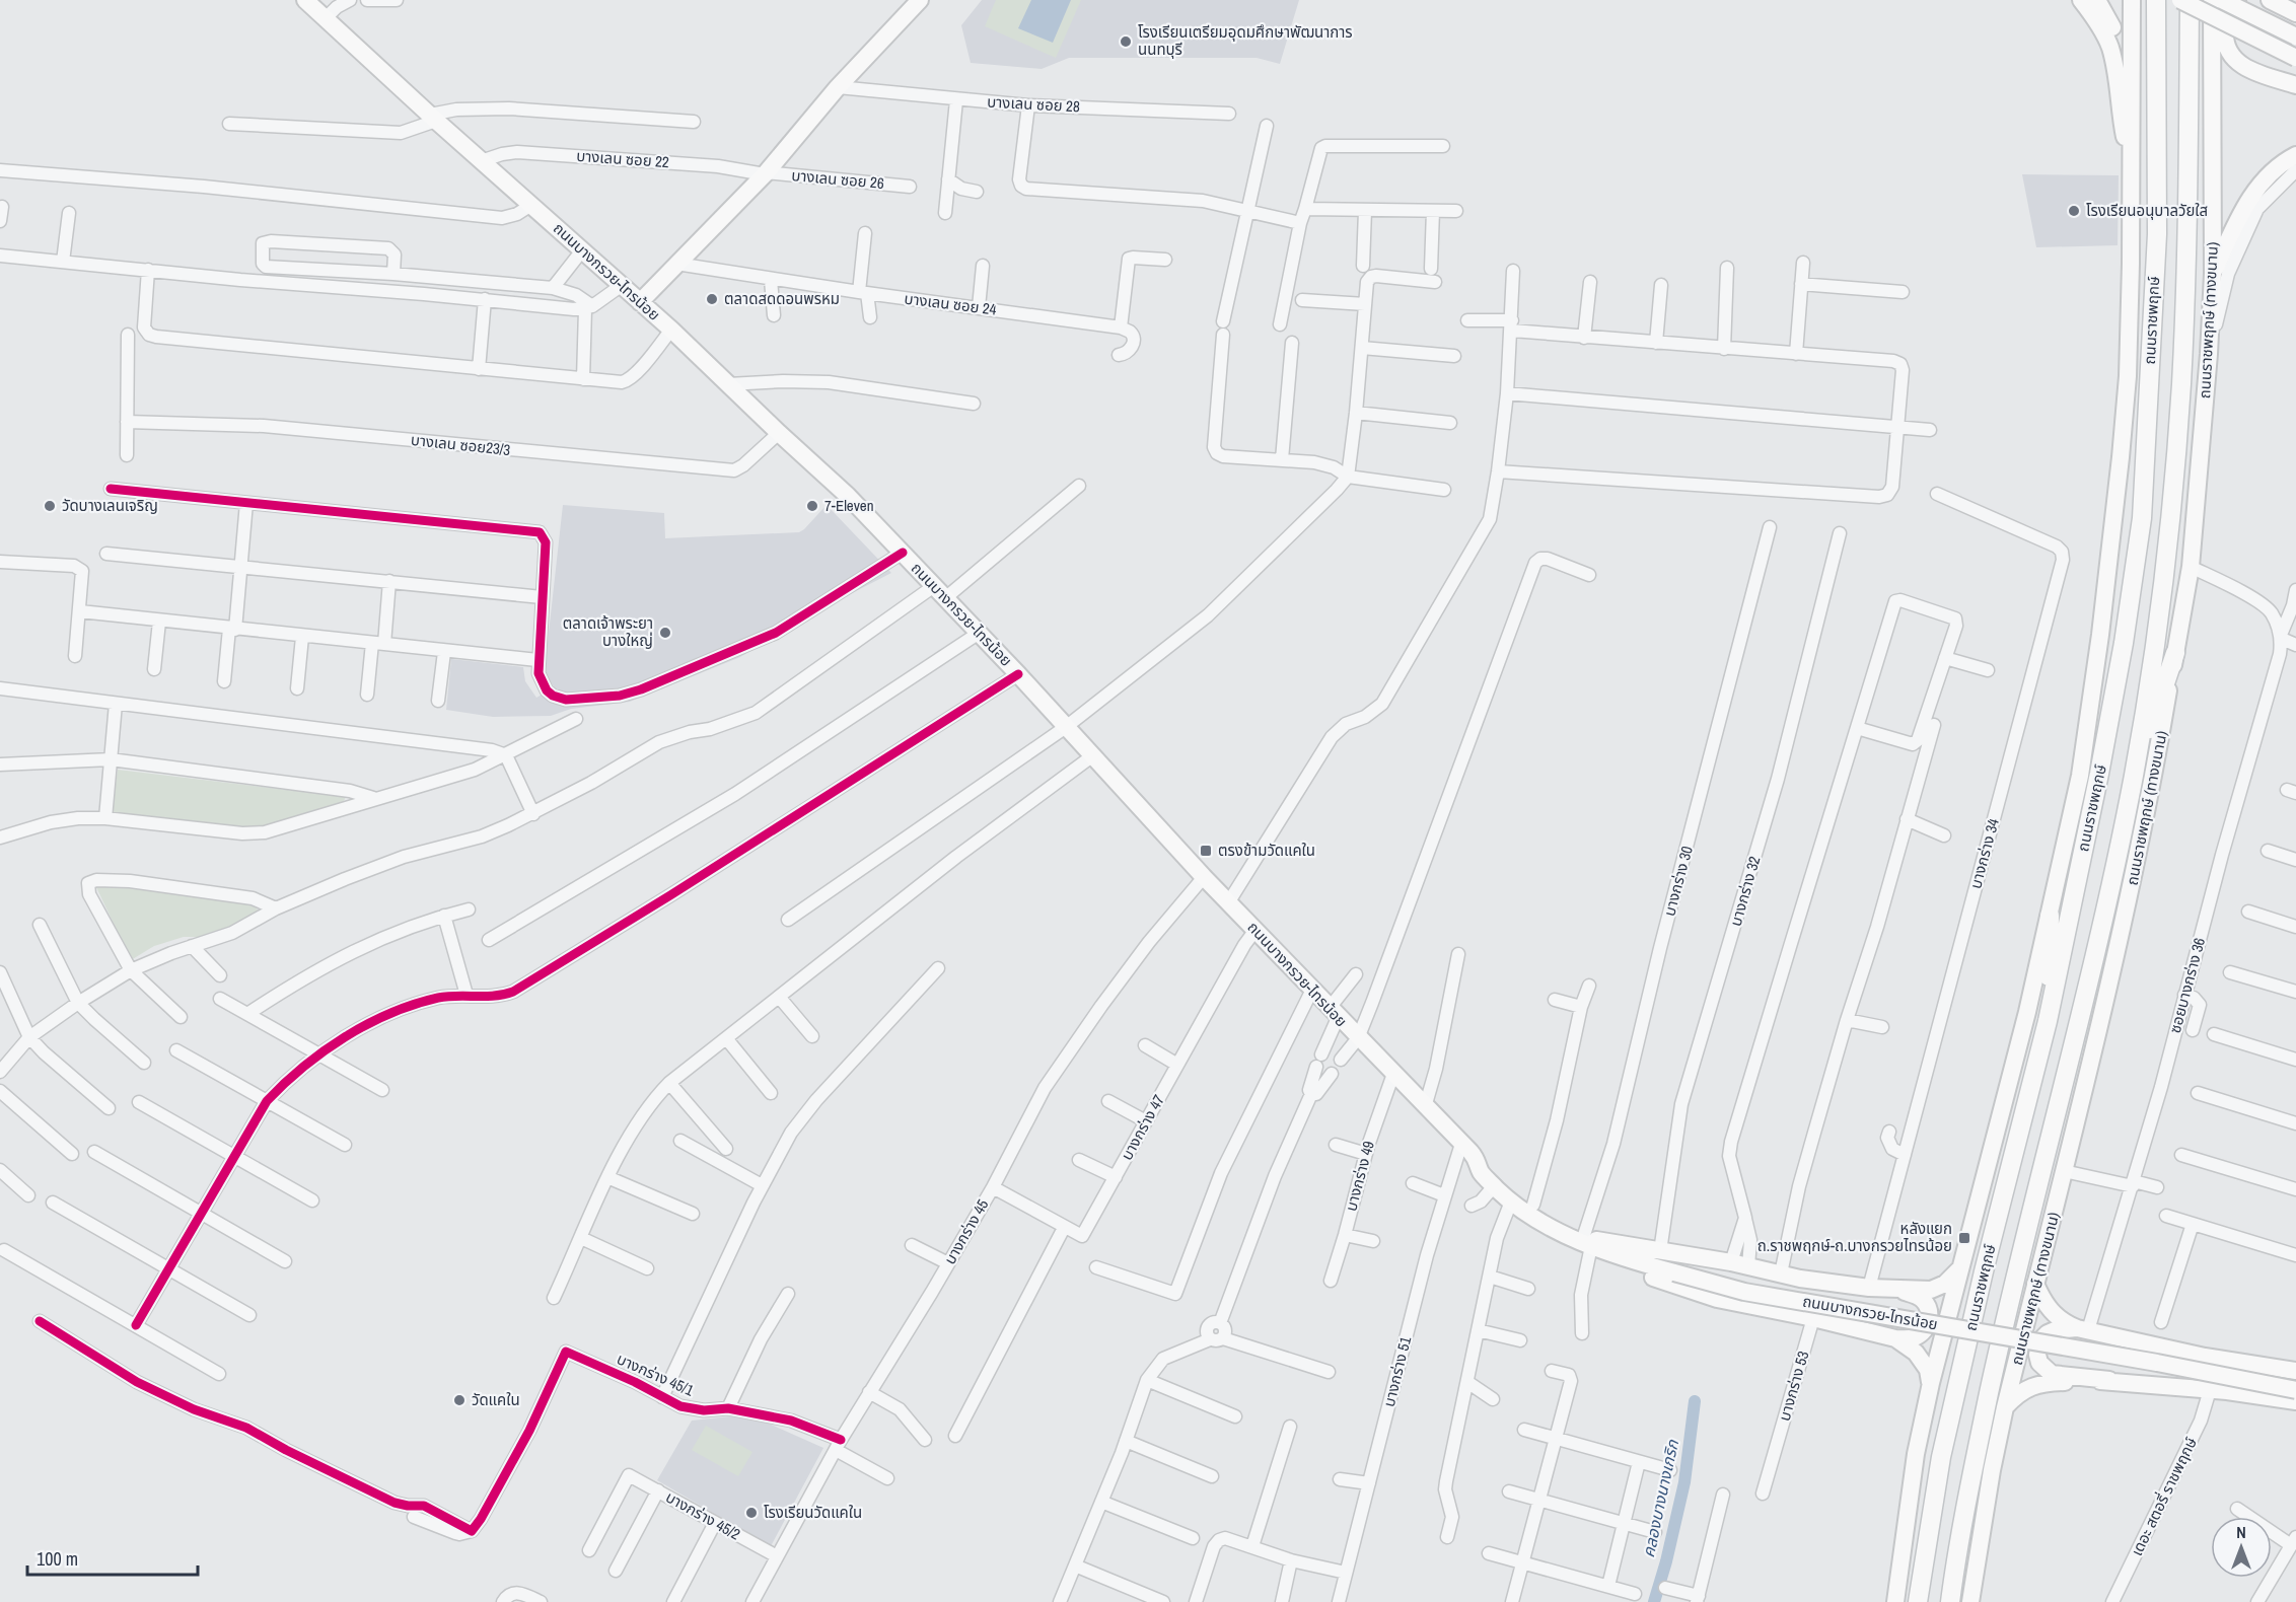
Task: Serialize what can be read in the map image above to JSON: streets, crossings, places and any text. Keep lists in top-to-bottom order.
{
  "streets": {
    "main road": ["ถนนบางกรวย-ไทรน้อย", "ถนนราชพฤกษ์", "ถนนราชพฤกษ์ (ทางขนาน)"],
    "street": [
      "บางเลน ซอย 28",
      "บางเลน ซอย 22",
      "บางเลน ซอย 26",
      "บางเลน ซอย 24",
      "บางเลน ซอย23/3",
      "บางกร่าง 34",
      "บางกร่าง 30",
      "บางกร่าง 32",
      "ซอยบางกร่าง 36",
      "บางกร่าง 47",
      "บางกร่าง 49",
      "บางกร่าง 45",
      "บางกร่าง 51",
      "บางกร่าง 45/1",
      "บางกร่าง 53",
      "เดอะ สตอรี่ ราชพฤกษ์",
      "บางกร่าง 45/2"
    ]
  },
  "crossings": [
    ["บางเลน ซอย 22", "บางเลน ซอย 26"],
    ["บางเลน ซอย 22", "ถนนบางกรวย-ไทรน้อย"],
    ["ถนนบางกรวย-ไทรน้อย", "บางเลน ซอย23/3"],
    ["ถนนบางกรวย-ไทรน้อย", "บางกร่าง 30"],
    ["ถนนบางกรวย-ไทรน้อย", "บางกร่าง 47"],
    ["ถนนบางกรวย-ไทรน้อย", "บางกร่าง 49"],
    ["ถนนบางกรวย-ไทรน้อย", "บางกร่าง 45"],
    ["ถนนบางกรวย-ไทรน้อย", "บางกร่าง 51"],
    ["บางกร่าง 45", "บางกร่าง 45/1"],
    ["บางกร่าง 45", "บางกร่าง 45/2"]
  ],
  "water": ["คลองบางนางเกริก"],
  "places": {
    "other": [
      "โรงเรียนเตรียมอุดมศึกษาพัฒนาการ นนทบุรี",
      "โรงเรียนอนุบาลวัยใส",
      "ตลาดสดดอนพรหม",
      "วัดบางเลนเจริญ",
      "7-Eleven",
      "ตลาดเจ้าพระยา บางใหญ่",
      "วัดแคใน",
      "โรงเรียนวัดแคใน"
    ],
    "transit": ["ตรงข้ามวัดแคใน", "หลังแยก ถ.ราชพฤกษ์-ถ.บางกรวยไทรน้อย"]
  },
  "scale_bar": "100 m",
  "north": "top"
}
